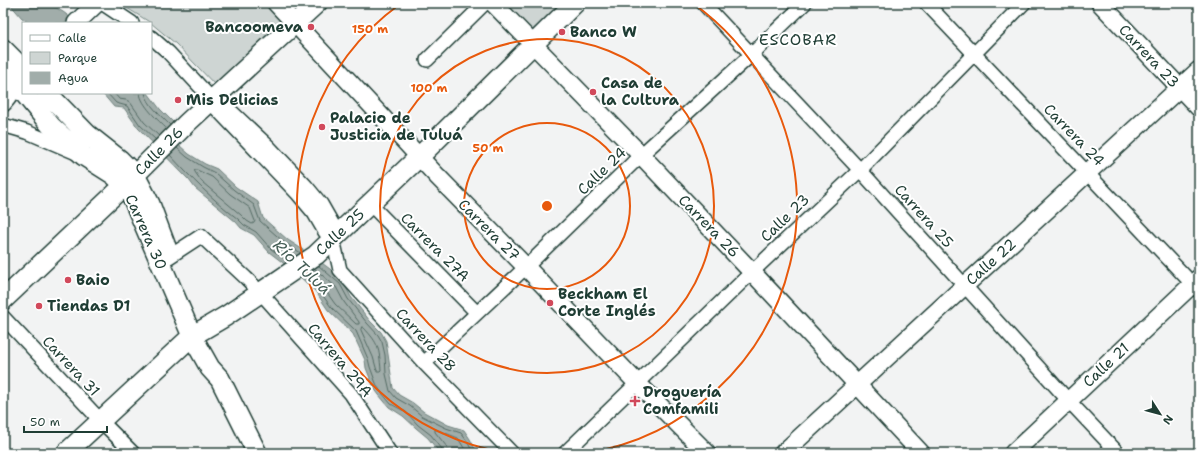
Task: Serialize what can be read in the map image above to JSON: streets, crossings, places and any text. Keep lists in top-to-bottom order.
{
  "streets": {
    "main road": ["Calle 26", "Carrera 30", "Calle 25"],
    "street": [
      "Carrera 23",
      "Carrera 24",
      "Calle 24",
      "Carrera 25",
      "Calle 23",
      "Carrera 26",
      "Carrera 27",
      "Carrera 27A",
      "Calle 22",
      "Carrera 28",
      "Carrera 29A",
      "Calle 21",
      "Carrera 31"
    ]
  },
  "crossings": [
    ["Carrera 23", "Calle 22"],
    ["Carrera 24", "Calle 23"],
    ["Carrera 24", "Calle 22"],
    ["Carrera 24", "Calle 21"],
    ["Calle 26", "Carrera 27"],
    ["Calle 26", "Carrera 30"],
    ["Calle 26", "Carrera 28"],
    ["Calle 24", "Carrera 25"],
    ["Calle 24", "Carrera 26"],
    ["Calle 24", "Carrera 27"],
    ["Calle 24", "Carrera 27A"],
    ["Calle 24", "Carrera 28"],
    ["Carrera 25", "Calle 23"],
    ["Carrera 25", "Calle 22"],
    ["Carrera 25", "Calle 21"],
    ["Calle 23", "Carrera 26"],
    ["Calle 23", "Carrera 27"],
    ["Carrera 26", "Calle 25"],
    ["Carrera 26", "Calle 22"],
    ["Carrera 27", "Calle 25"],
    ["Carrera 30", "Calle 25"],
    ["Carrera 30", "Carrera 29A"],
    ["Calle 25", "Carrera 27A"],
    ["Calle 25", "Carrera 28"],
    ["Calle 25", "Carrera 29A"],
    ["Calle 25", "Carrera 31"]
  ],
  "districts": ["ESCOBAR"],
  "water": ["Río Tuluá"],
  "places": {
    "other": [
      "Bancoomeva",
      "Banco W",
      "Casa de la Cultura",
      "Mis Delicias",
      "Palacio de Justicia de Tuluá",
      "Baio",
      "Beckham El Corte Inglés",
      "Tiendas D1"
    ],
    "health": ["Droguería Comfamili"]
  },
  "legend": ["Calle", "Parque", "Agua"],
  "scale_bar": "50 m",
  "north": "bottom right",
  "rings": ["150 m", "100 m", "50 m"]
}
